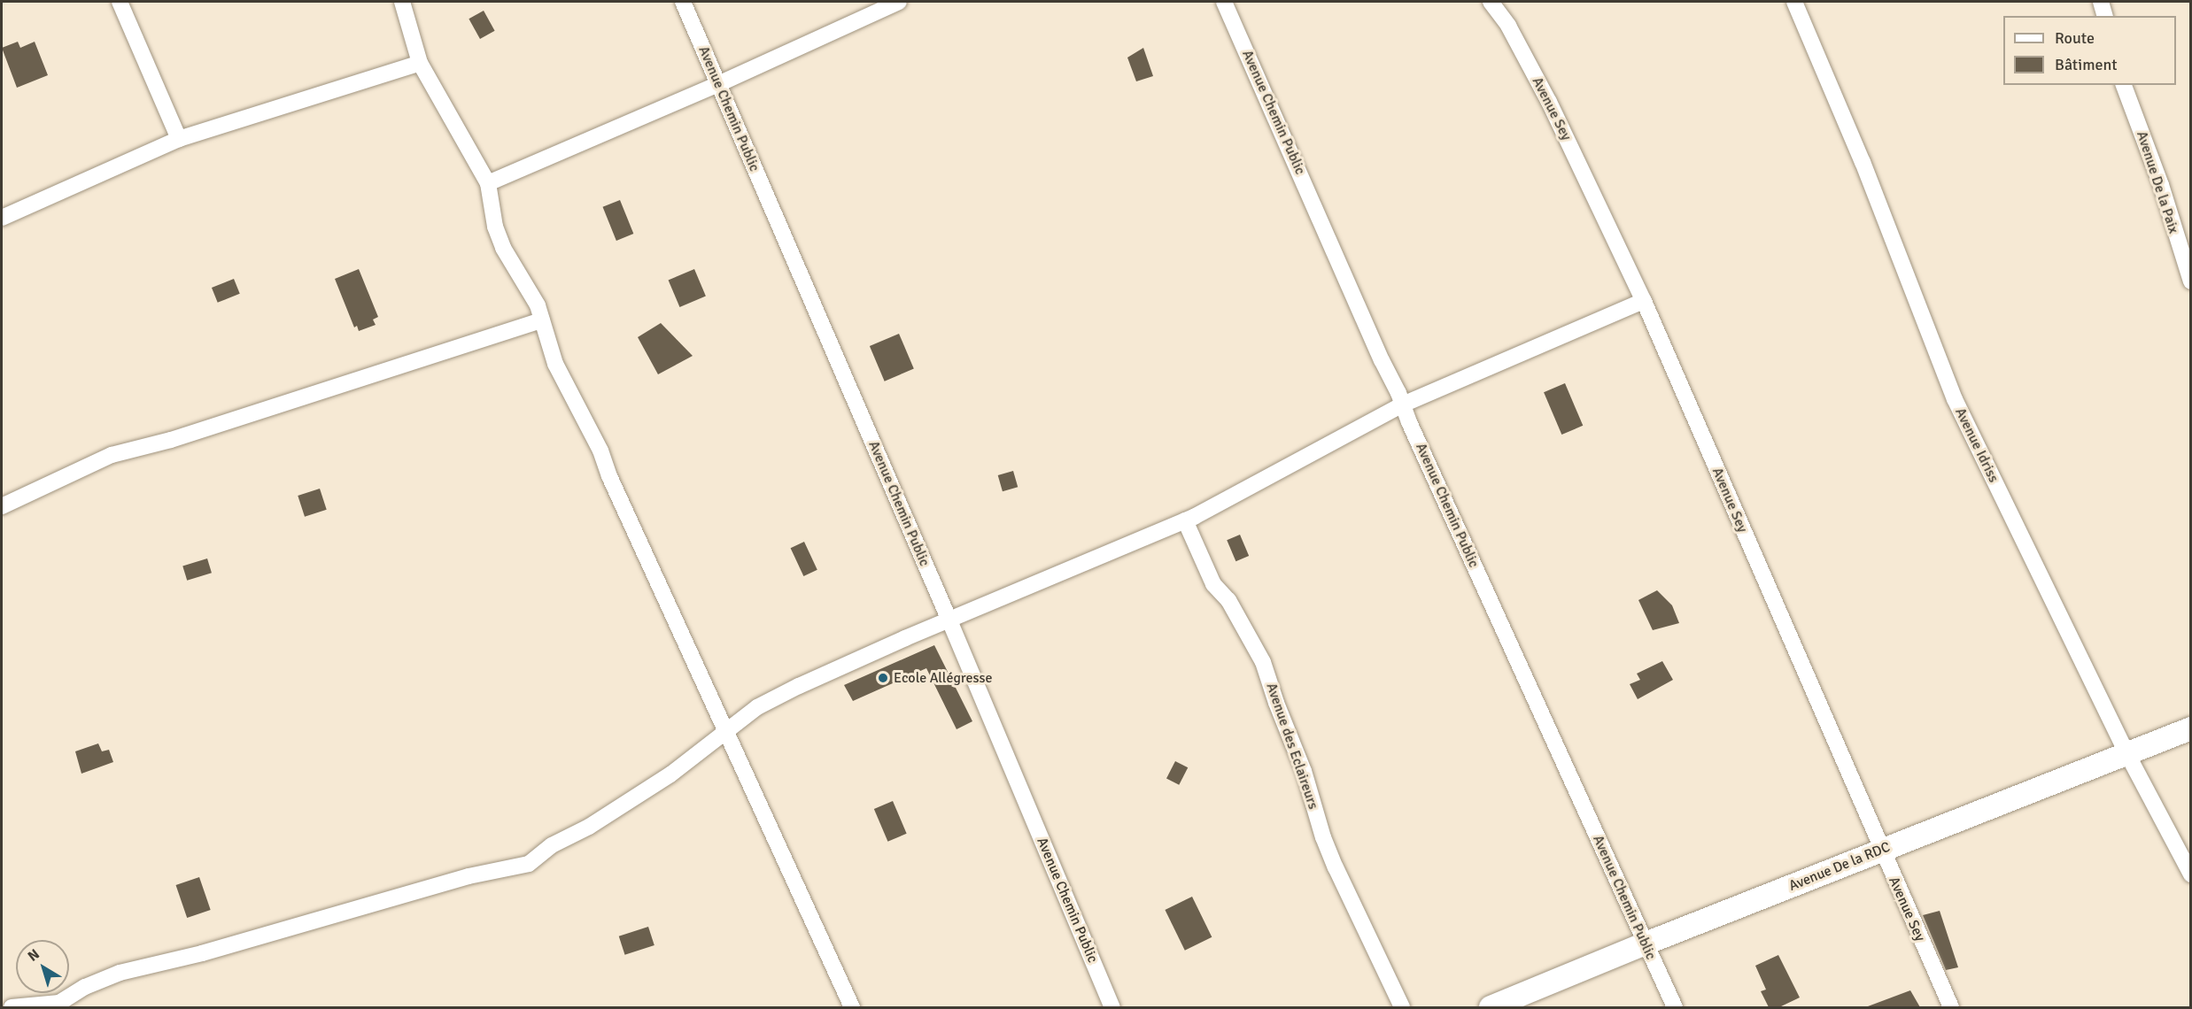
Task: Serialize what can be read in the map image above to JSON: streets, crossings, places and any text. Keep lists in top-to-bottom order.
{
  "streets": {
    "street": [
      "Avenue Chemin Public",
      "Avenue Sey",
      "Avenue De la Paix",
      "Avenue Idriss",
      "Avenue des Eclaireurs",
      "Avenue De la RDC"
    ]
  },
  "crossings": [
    ["Avenue Chemin Public", "Avenue De la RDC"],
    ["Avenue Sey", "Avenue De la RDC"],
    ["Avenue Idriss", "Avenue De la RDC"]
  ],
  "places": ["Ecole Allégresse"],
  "legend": ["Route", "Bâtiment"],
  "north": "top left"
}
